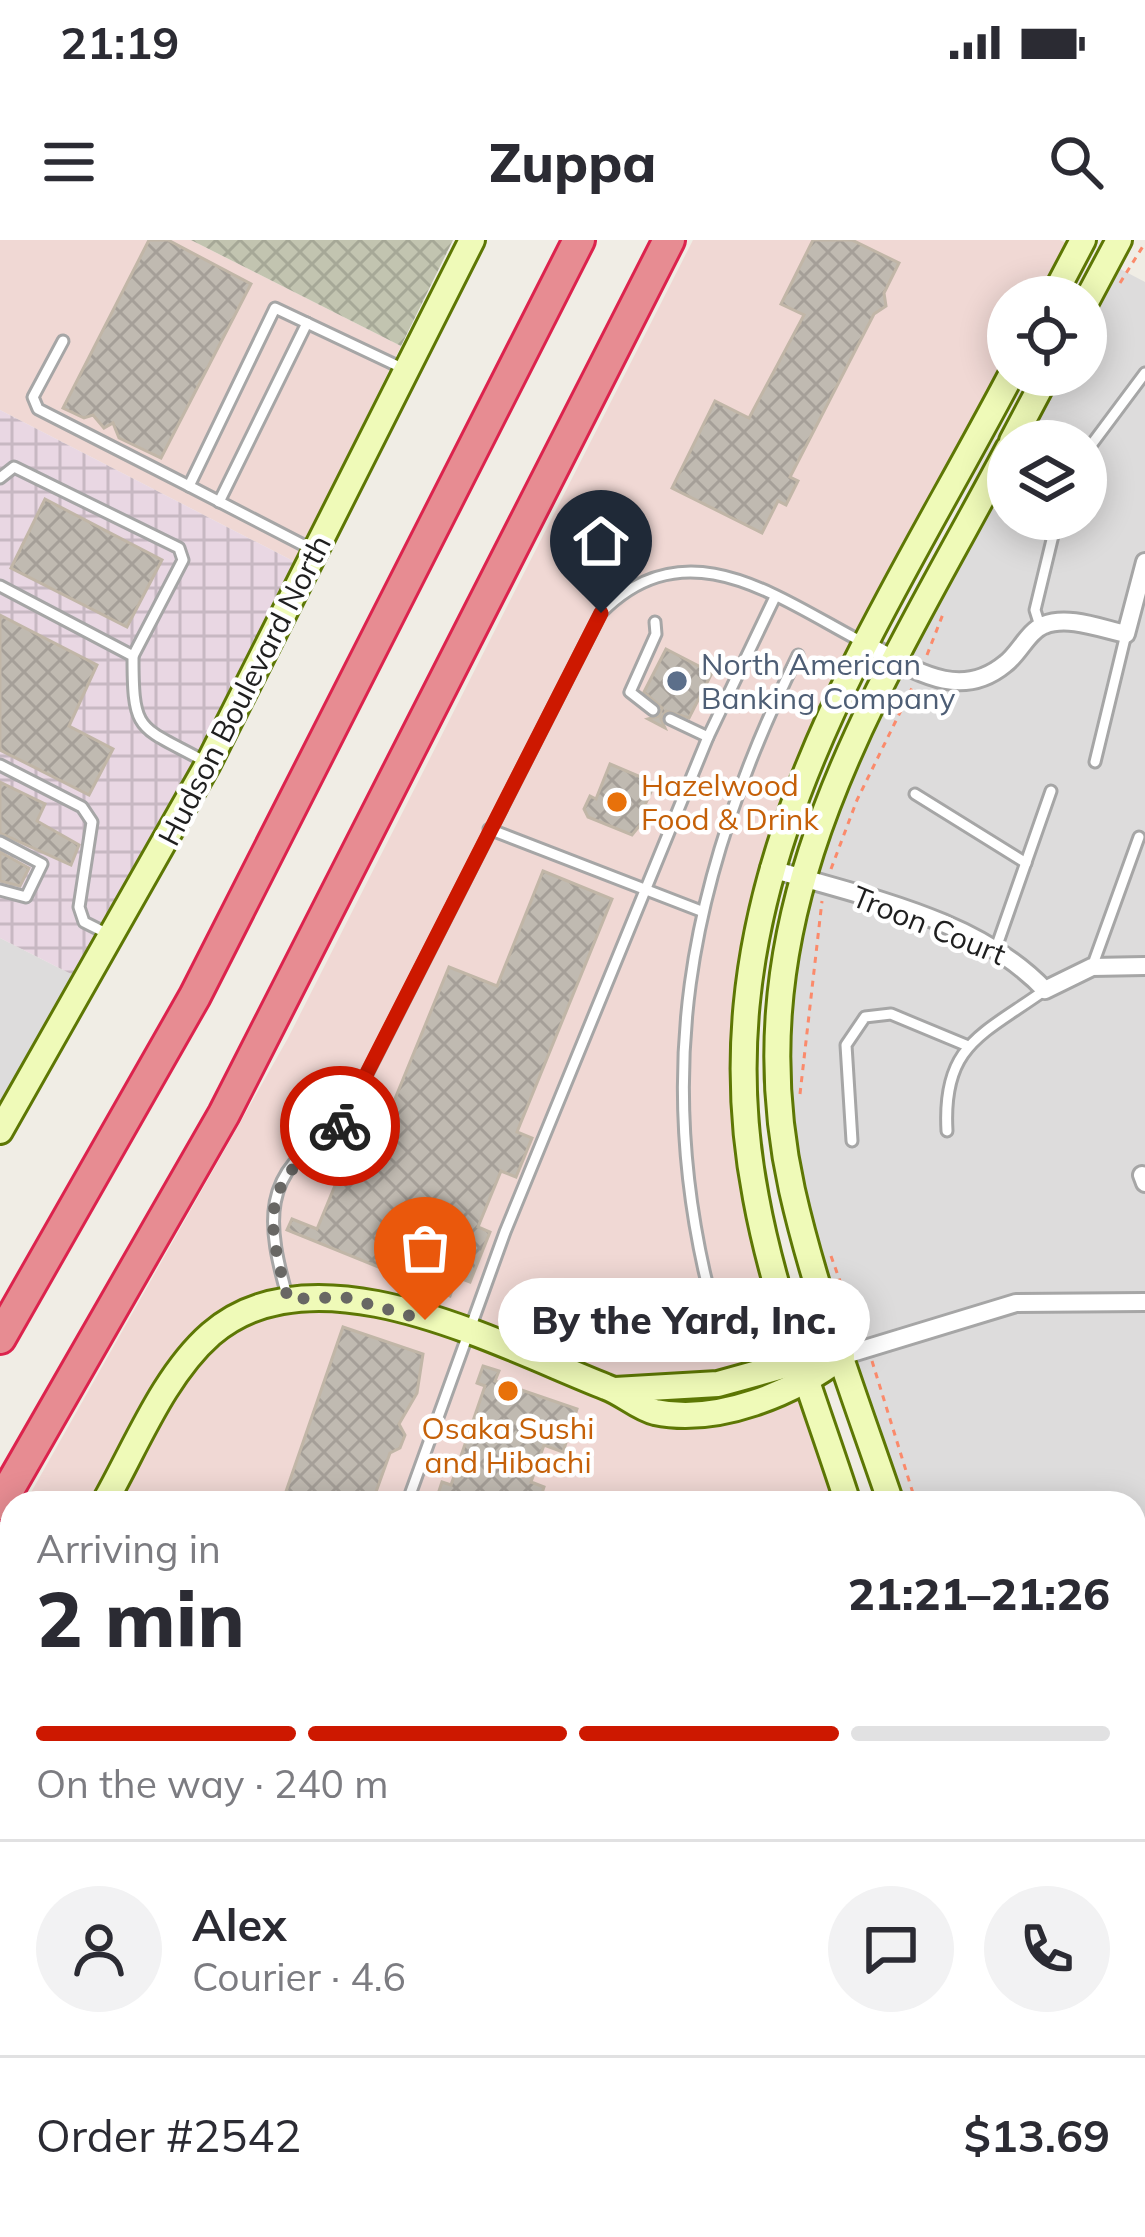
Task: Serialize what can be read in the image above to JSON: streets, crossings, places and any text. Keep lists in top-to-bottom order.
{
  "streets": {
    "street": ["Hudson Boulevard North", "Troon Court"]
  },
  "places": [
    "North American Banking Company",
    "Hazelwood Food & Drink",
    "By the Yard, Inc.",
    "Osaka Sushi and Hibachi"
  ],
  "page": {
    "status": "21:19",
    "header": "Zuppa",
    "bubble": "By the Yard, Inc.",
    "heading": ["2 min", "Arriving in", "21:21–21:26"],
    "panel": [
      "Alex",
      "Courier · 4.6",
      "Order #2542",
      "$13.69"
    ],
    "bar": "On the way · 240 m"
  }
}
